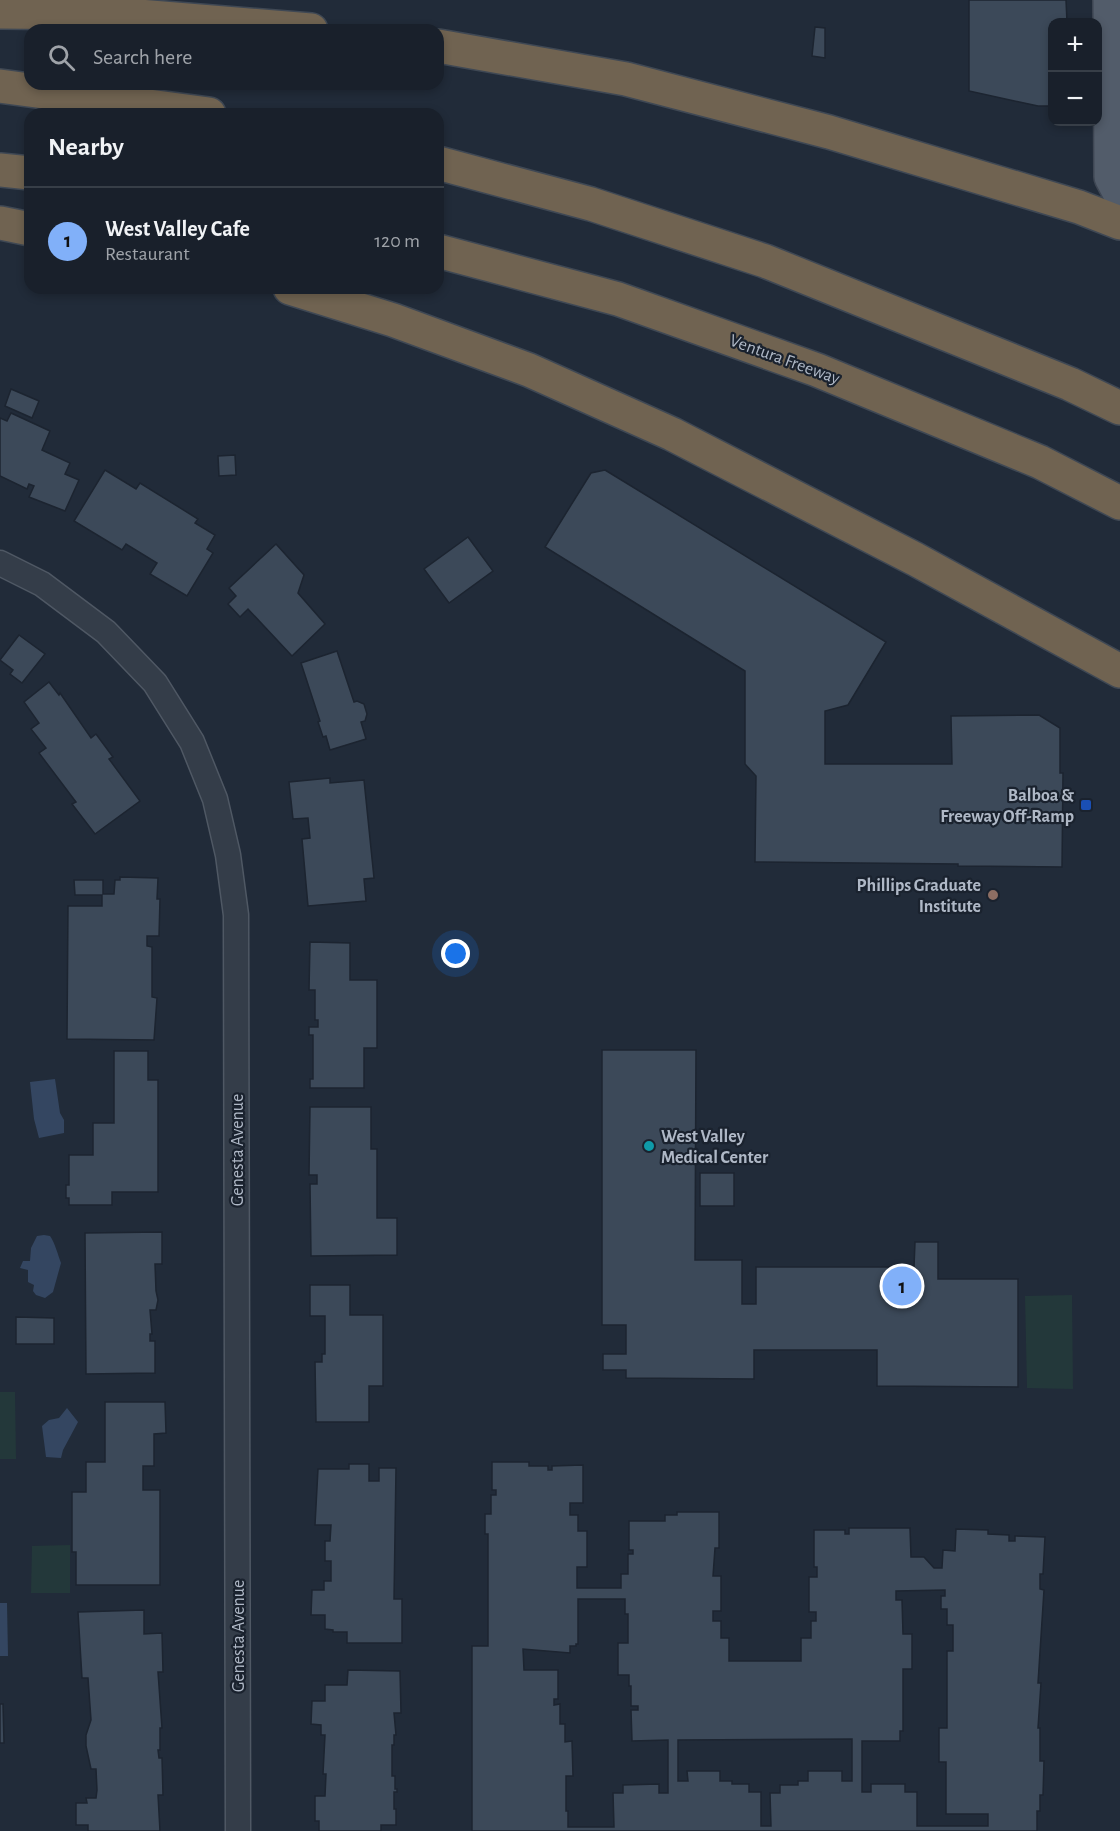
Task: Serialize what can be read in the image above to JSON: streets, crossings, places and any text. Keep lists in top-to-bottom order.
{
  "streets": {
    "highway": ["Ventura Freeway"],
    "street": ["Genesta Avenue"]
  },
  "places": {
    "transit": ["Balboa & Freeway Off-Ramp"],
    "other": ["Phillips Graduate Institute", "West Valley Medical Center"]
  },
  "page": {
    "map_buttons": ["+", "−"],
    "search": "Search here",
    "heading": "Nearby",
    "list": [
      {
        "mark": "1",
        "name": "West Valley Cafe",
        "note": "Restaurant",
        "value": "120 m"
      }
    ],
    "pins": "1"
  }
}
